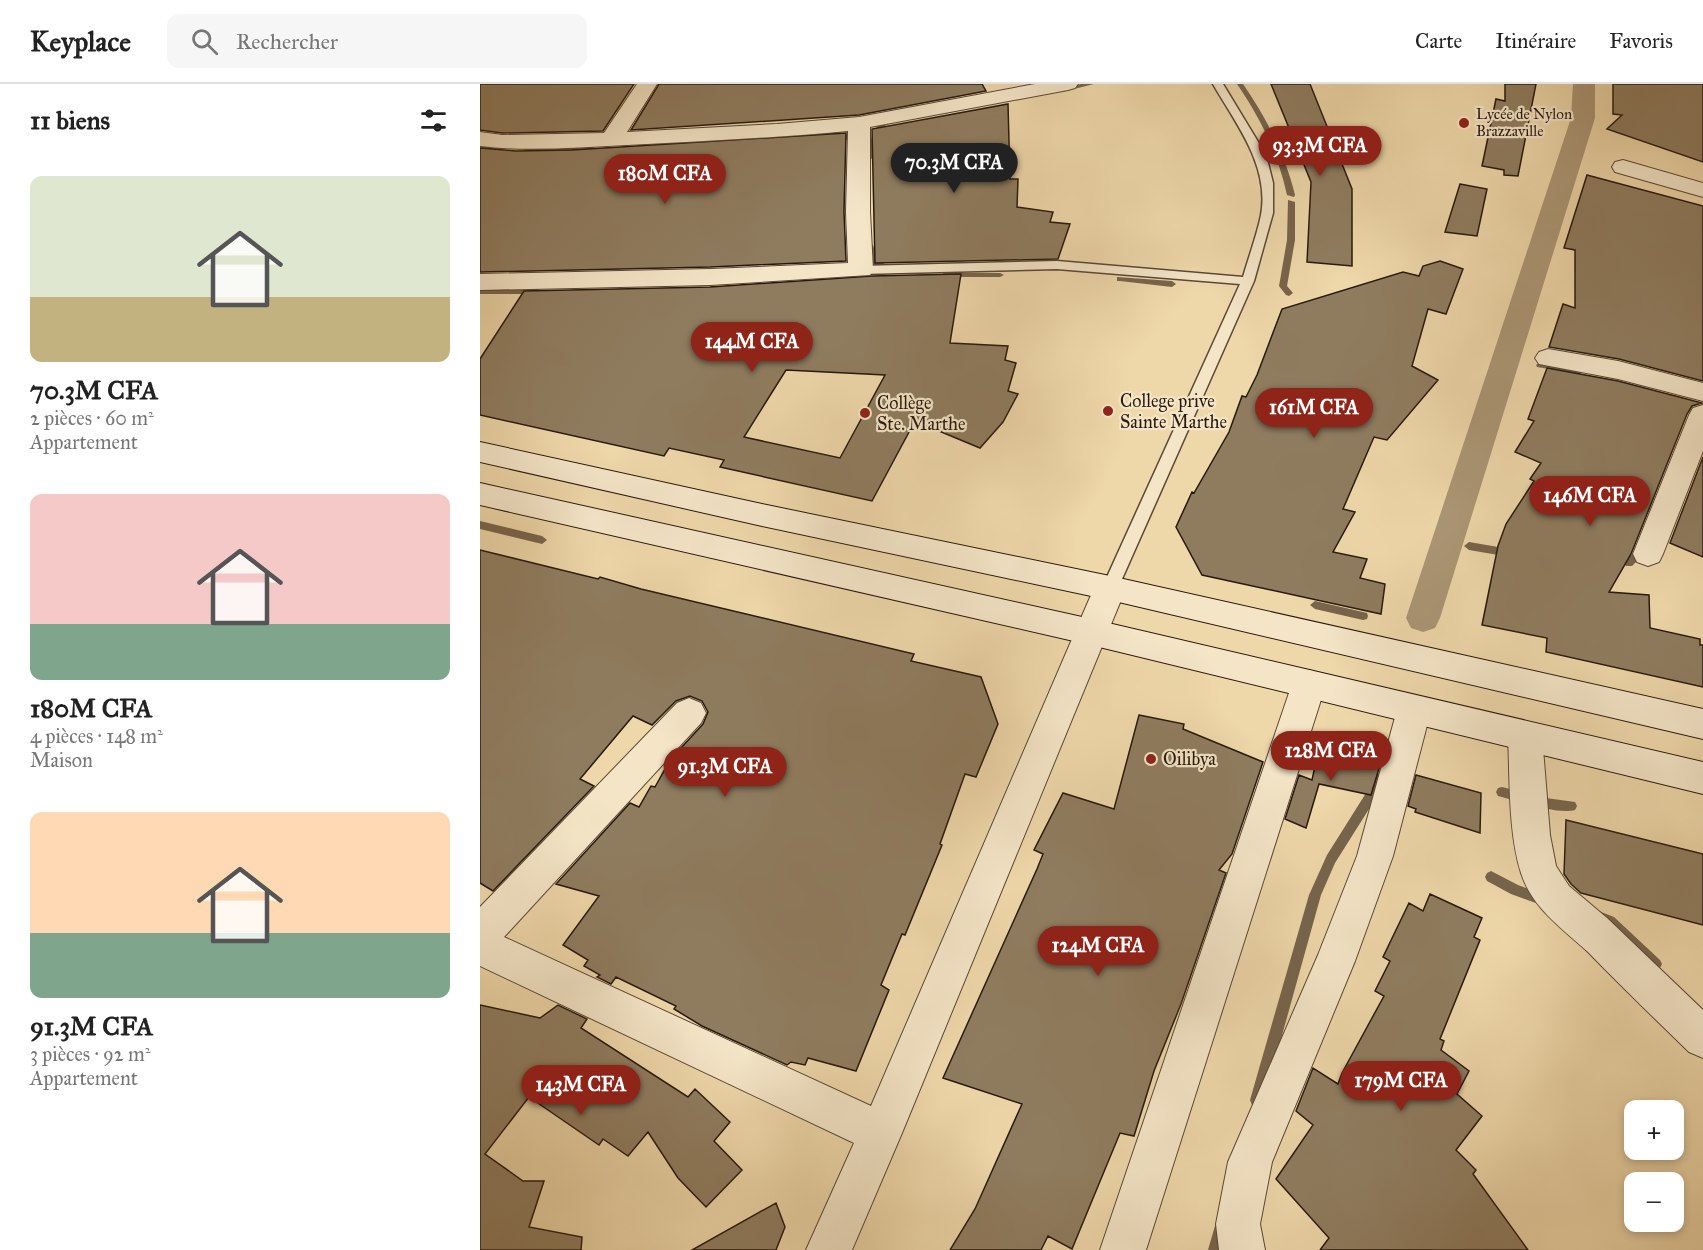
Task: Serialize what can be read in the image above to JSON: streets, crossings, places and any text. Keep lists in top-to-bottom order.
{
  "places": [
    "Lycée de Nylon Brazzaville",
    "College prive Sainte Marthe",
    "Collège Ste. Marthe",
    "Oilibya"
  ],
  "page": {
    "header": "Keyplace",
    "search": "Rechercher",
    "nav": ["Carte", "Itinéraire", "Favoris"],
    "heading": "11 biens",
    "price": [
      "93.3M CFA",
      "70.3M CFA",
      "180M CFA",
      "144M CFA",
      "161M CFA",
      "146M CFA",
      "128M CFA",
      "91.3M CFA",
      "124M CFA",
      "179M CFA",
      "143M CFA"
    ],
    "list": [
      {
        "name": "70.3M CFA",
        "note": "2 pièces · 60 m² · Appartement"
      },
      {
        "name": "180M CFA",
        "note": "4 pièces · 148 m² · Maison"
      },
      {
        "name": "91.3M CFA",
        "note": "3 pièces · 92 m² · Appartement"
      }
    ],
    "map_buttons": ["+", "−"]
  }
}
